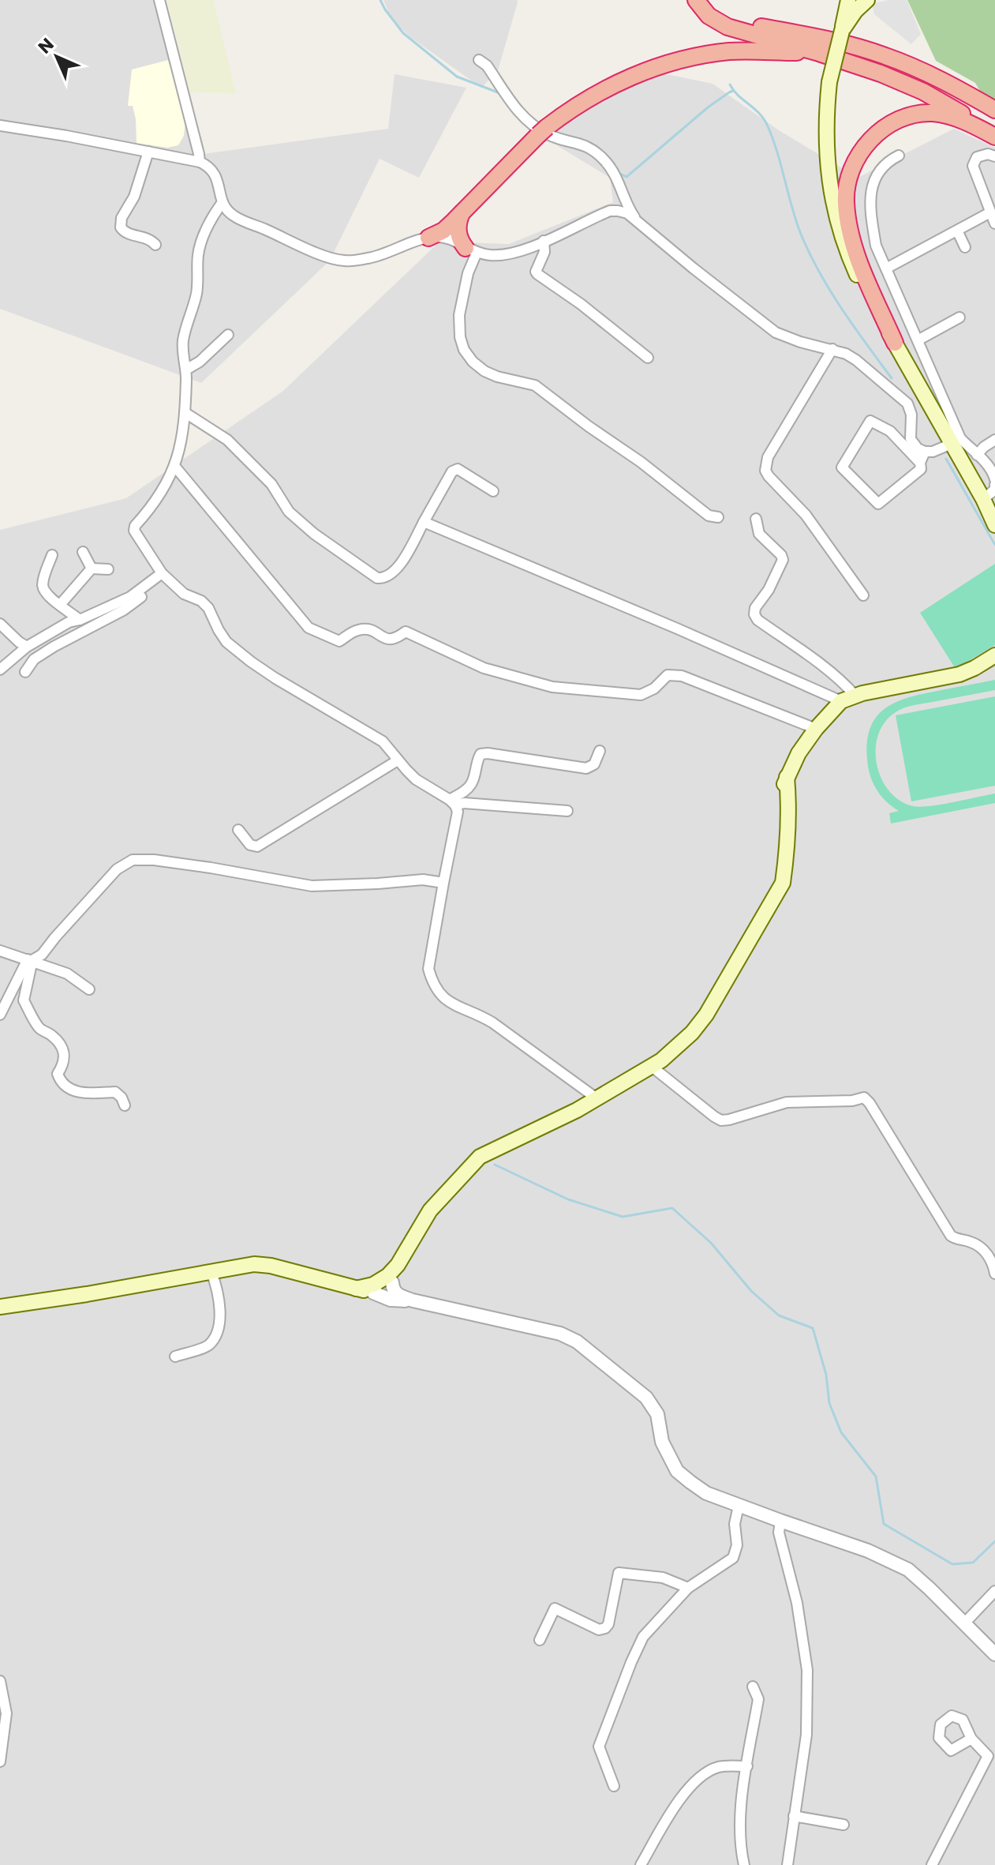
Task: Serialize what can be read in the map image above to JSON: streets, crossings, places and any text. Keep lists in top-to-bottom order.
{
  "north": "top left"
}
